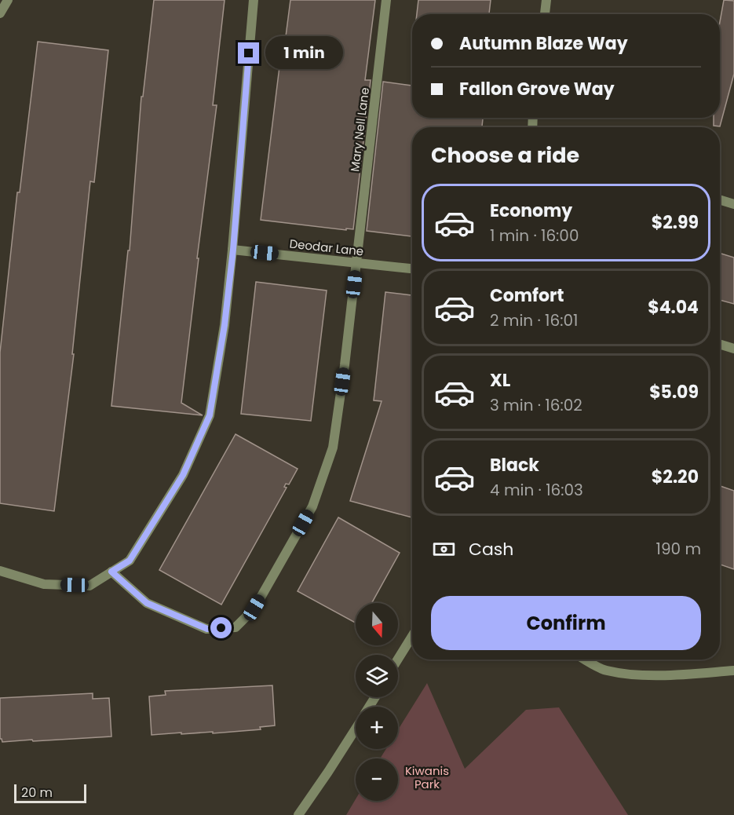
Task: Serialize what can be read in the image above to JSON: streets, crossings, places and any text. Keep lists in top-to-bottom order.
{
  "streets": {
    "street": ["Mary Nell Lane", "Deodar Lane"]
  },
  "crossings": [
    ["Mary Nell Lane", "Deodar Lane"]
  ],
  "parks": ["Kiwanis Park"],
  "scale_bar": "20 m",
  "north": "bottom",
  "page": {
    "banner": ["Autumn Blaze Way", "Fallon Grove Way"],
    "bubble": "1 min",
    "heading": "Choose a ride",
    "list": [
      {
        "name": "Economy",
        "note": "1 min · 16:00",
        "value": "$2.99"
      },
      {
        "name": "Comfort",
        "note": "2 min · 16:01",
        "value": "$4.04"
      },
      {
        "name": "XL",
        "note": "3 min · 16:02",
        "value": "$5.09"
      },
      {
        "name": "Black",
        "note": "4 min · 16:03",
        "value": "$2.20"
      }
    ],
    "pay": ["Cash", "190 m"],
    "buttons": "Confirm",
    "map_buttons": ["+", "−"],
    "scale": "20 m"
  }
}
